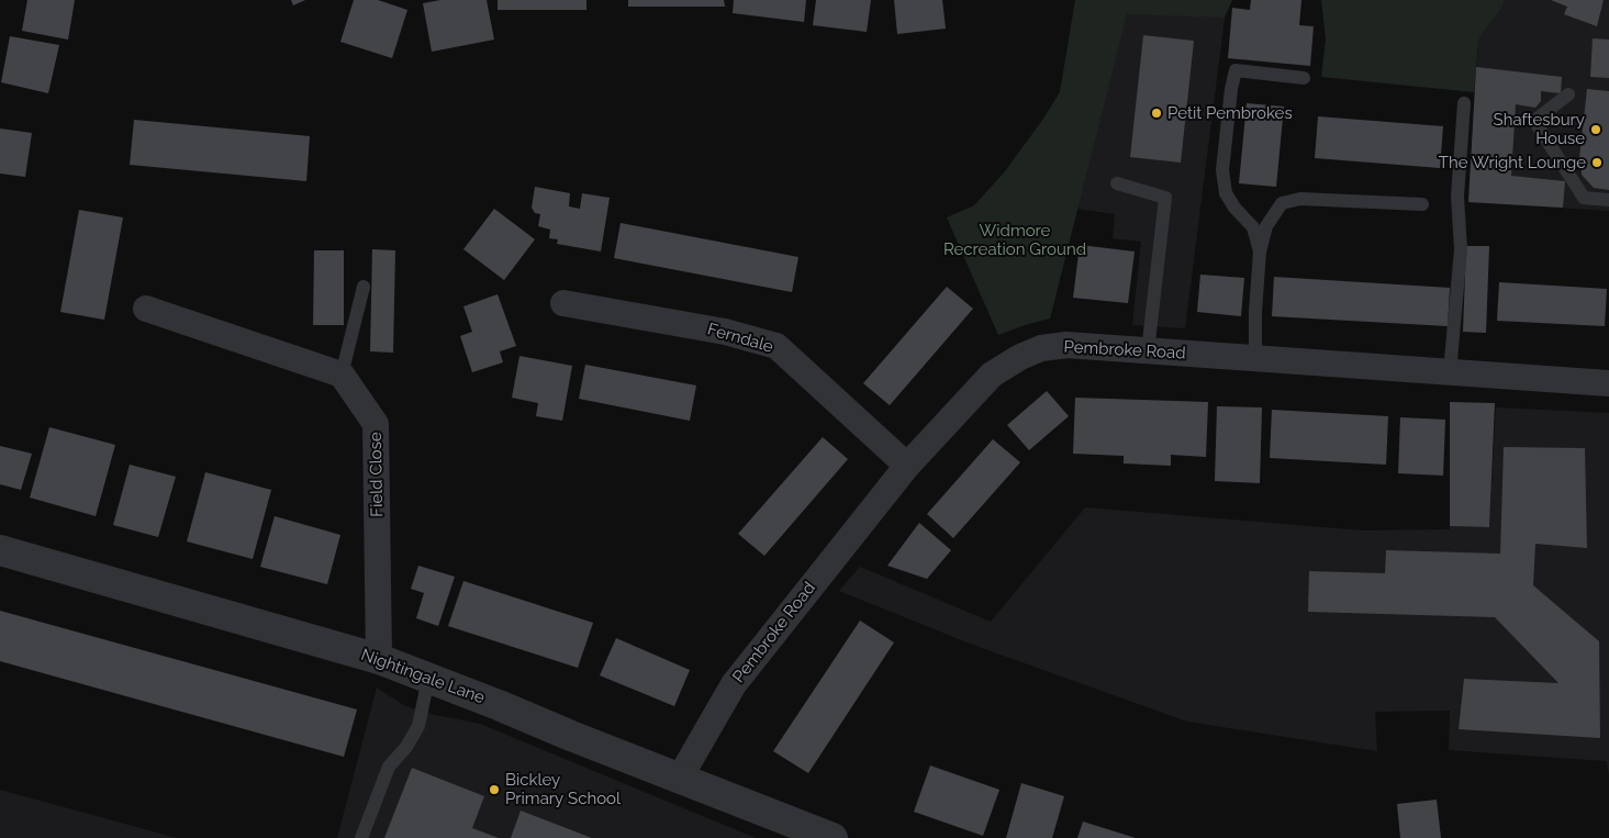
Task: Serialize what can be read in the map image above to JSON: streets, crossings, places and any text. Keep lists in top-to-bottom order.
{
  "streets": {
    "street": [
      "Ferndale",
      "Pembroke Road",
      "Field Close",
      "Nightingale Lane"
    ]
  },
  "crossings": [
    ["Ferndale", "Pembroke Road"],
    ["Pembroke Road", "Nightingale Lane"],
    ["Field Close", "Nightingale Lane"]
  ],
  "parks": ["Widmore Recreation Ground"],
  "places": [
    "Petit Pembrokes",
    "Shaftesbury House",
    "The Wright Lounge",
    "Bickley Primary School"
  ]
}
